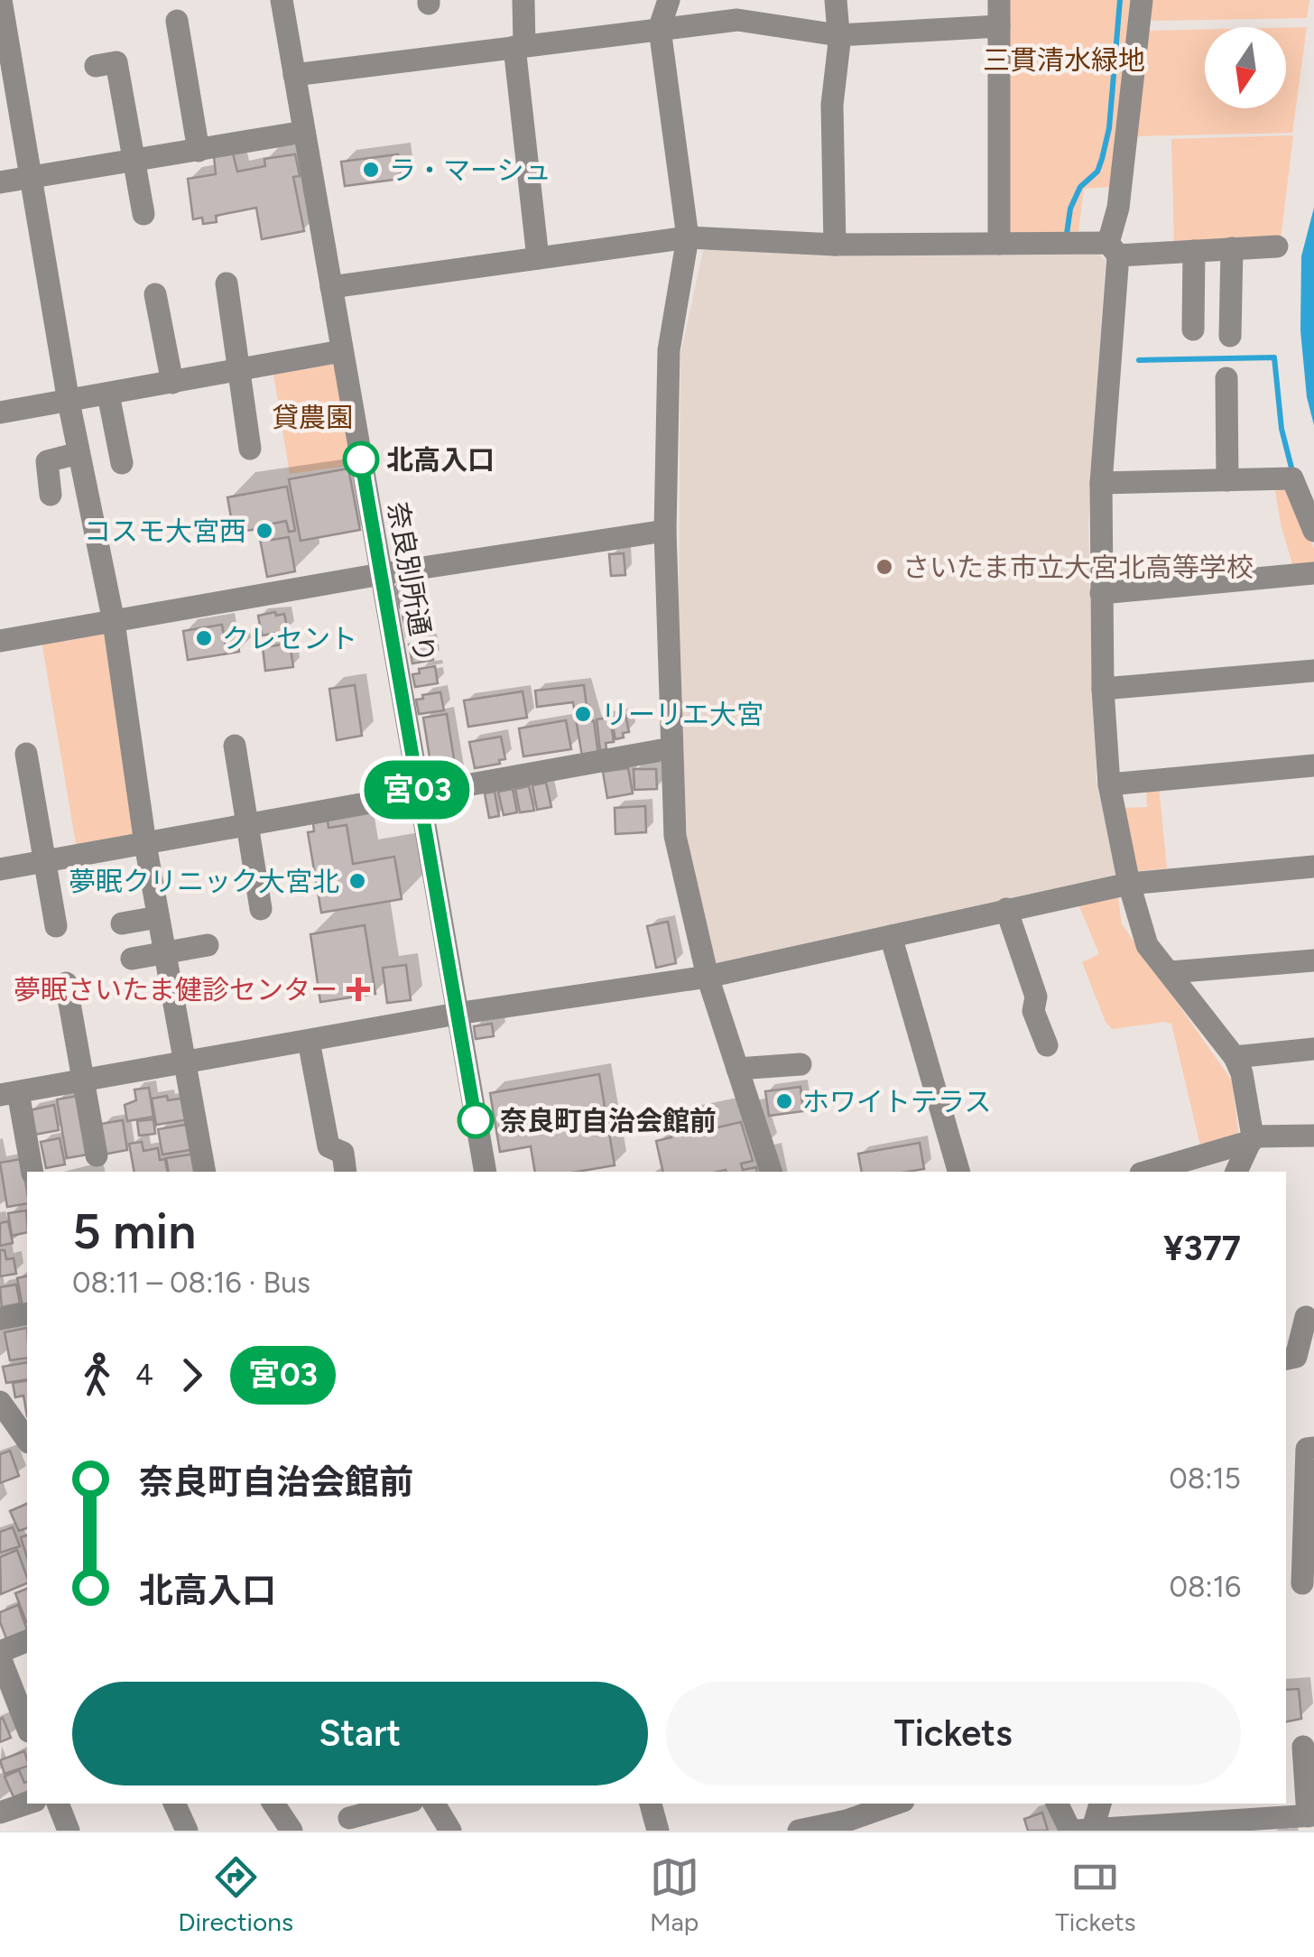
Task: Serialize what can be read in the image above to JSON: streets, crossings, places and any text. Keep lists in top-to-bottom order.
{
  "streets": {
    "street": ["奈良別所通り"]
  },
  "parks": ["三貫清水緑地", "貸農園"],
  "places": {
    "other": [
      "ラ・マーシュ",
      "北高入口",
      "コスモ大宮西",
      "さいたま市立大宮北高等学校",
      "クレセント",
      "リーリエ大宮",
      "夢眠クリニック大宮北",
      "ホワイトテラス",
      "奈良町自治会館前"
    ],
    "health": ["夢眠さいたま健診センター"]
  },
  "lines": ["bus line 宮03"],
  "north": "bottom",
  "page": {
    "on_map": "宮03",
    "heading": ["5 min", "08:11 – 08:16 · Bus", "¥377"],
    "legs": ["4", "宮03"],
    "list": [
      {
        "name": "奈良町自治会館前",
        "value": "08:15"
      },
      {
        "name": "北高入口",
        "value": "08:16"
      }
    ],
    "buttons": ["Start", "Tickets"],
    "tabs": ["Directions", "Map", "Tickets"]
  }
}
